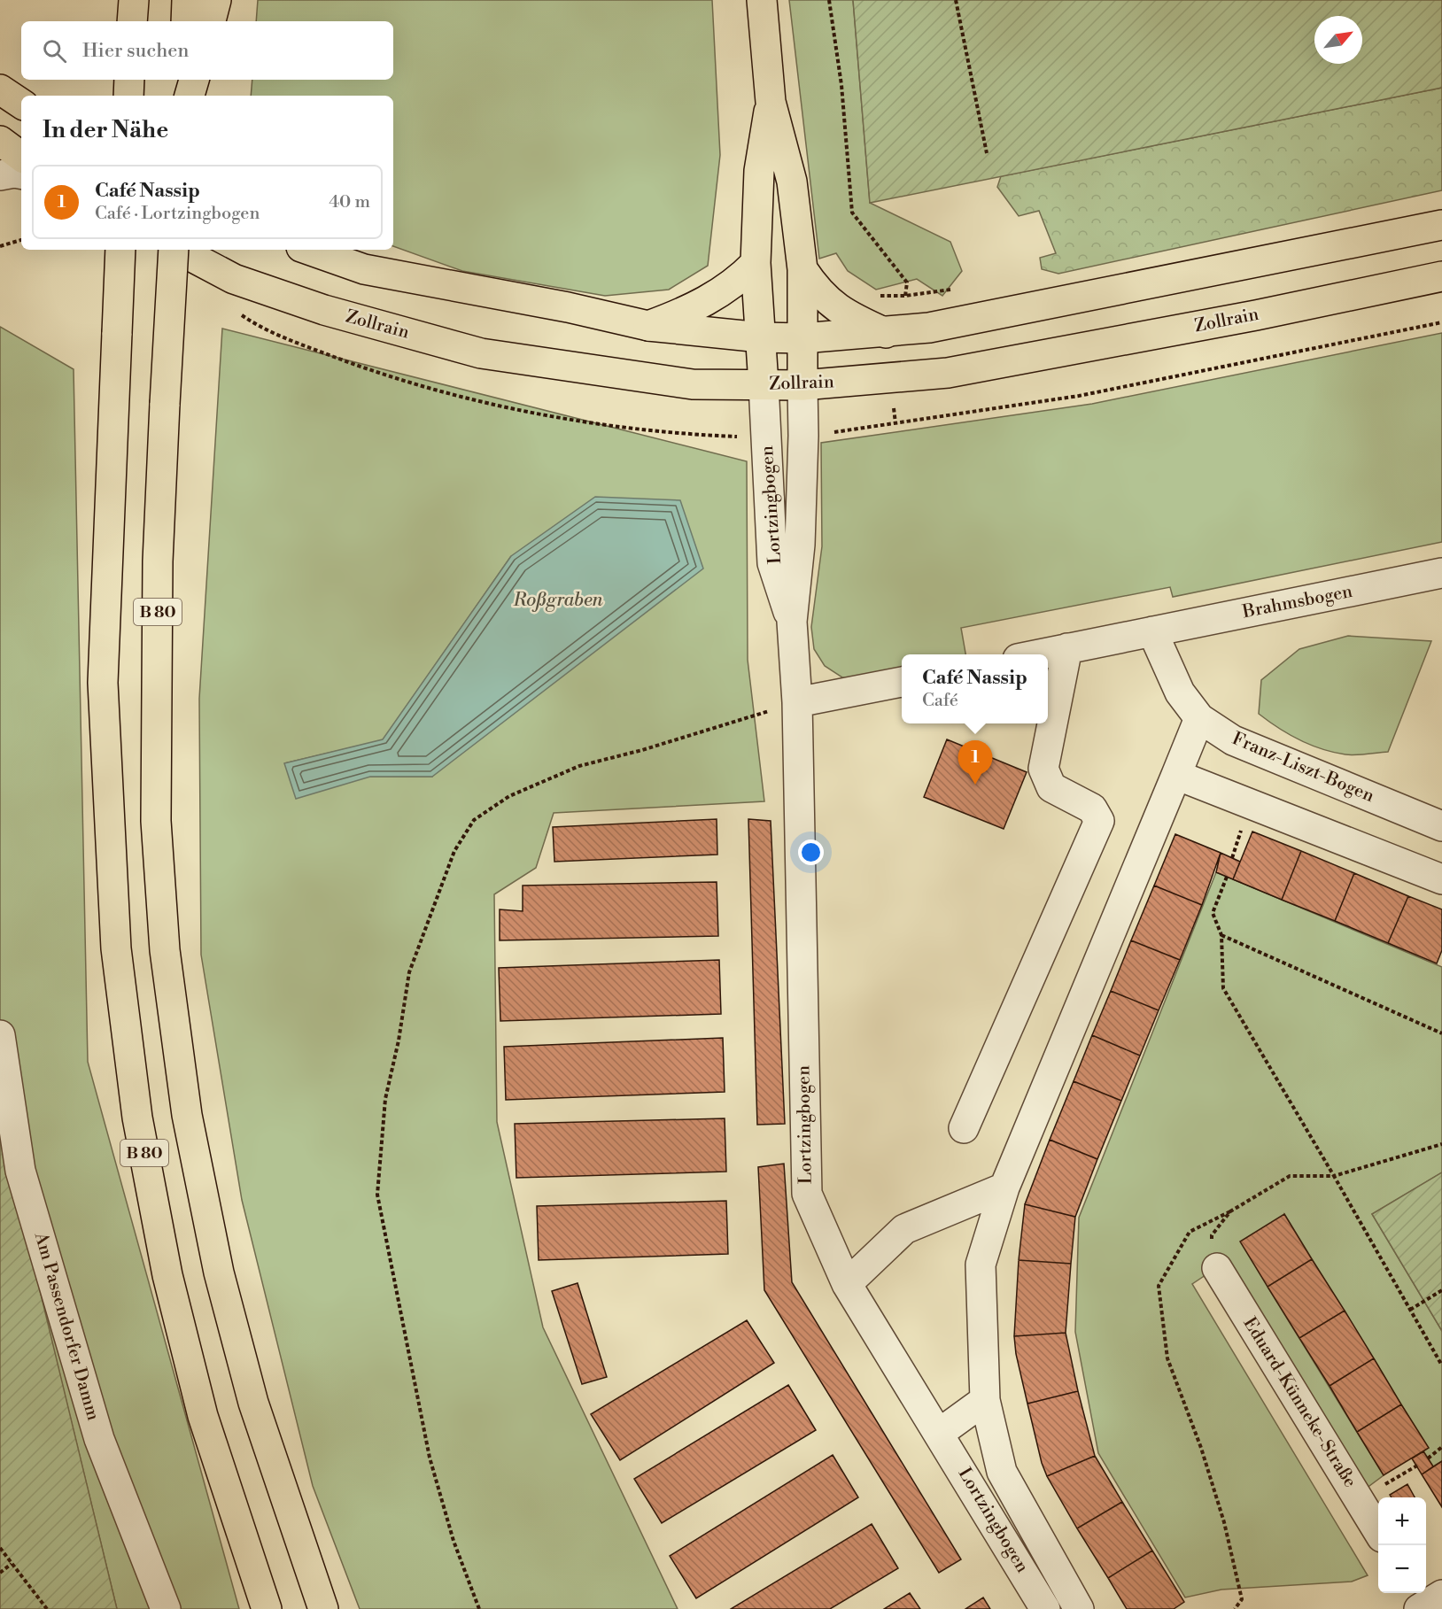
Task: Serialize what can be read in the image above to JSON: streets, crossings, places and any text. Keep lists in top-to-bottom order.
{
  "streets": {
    "main road": ["Zollrain", "B 80"],
    "street": [
      "Lortzingbogen",
      "Brahmsbogen",
      "Franz-Liszt-Bogen",
      "Am Passendorfer Damm",
      "Eduard-Künneke-Straße"
    ]
  },
  "crossings": [
    ["Zollrain", "Lortzingbogen"],
    ["Brahmsbogen", "Franz-Liszt-Bogen"]
  ],
  "water": ["Roßgraben"],
  "north": "top right",
  "page": {
    "search": "Hier suchen",
    "heading": "In der Nähe",
    "list": [
      {
        "mark": "1",
        "name": "Café Nassip",
        "note": "Café · Lortzingbogen",
        "value": "40 m"
      }
    ],
    "popup": ["Café Nassip", "Café"],
    "pins": "1",
    "map_buttons": ["+", "−"]
  }
}
